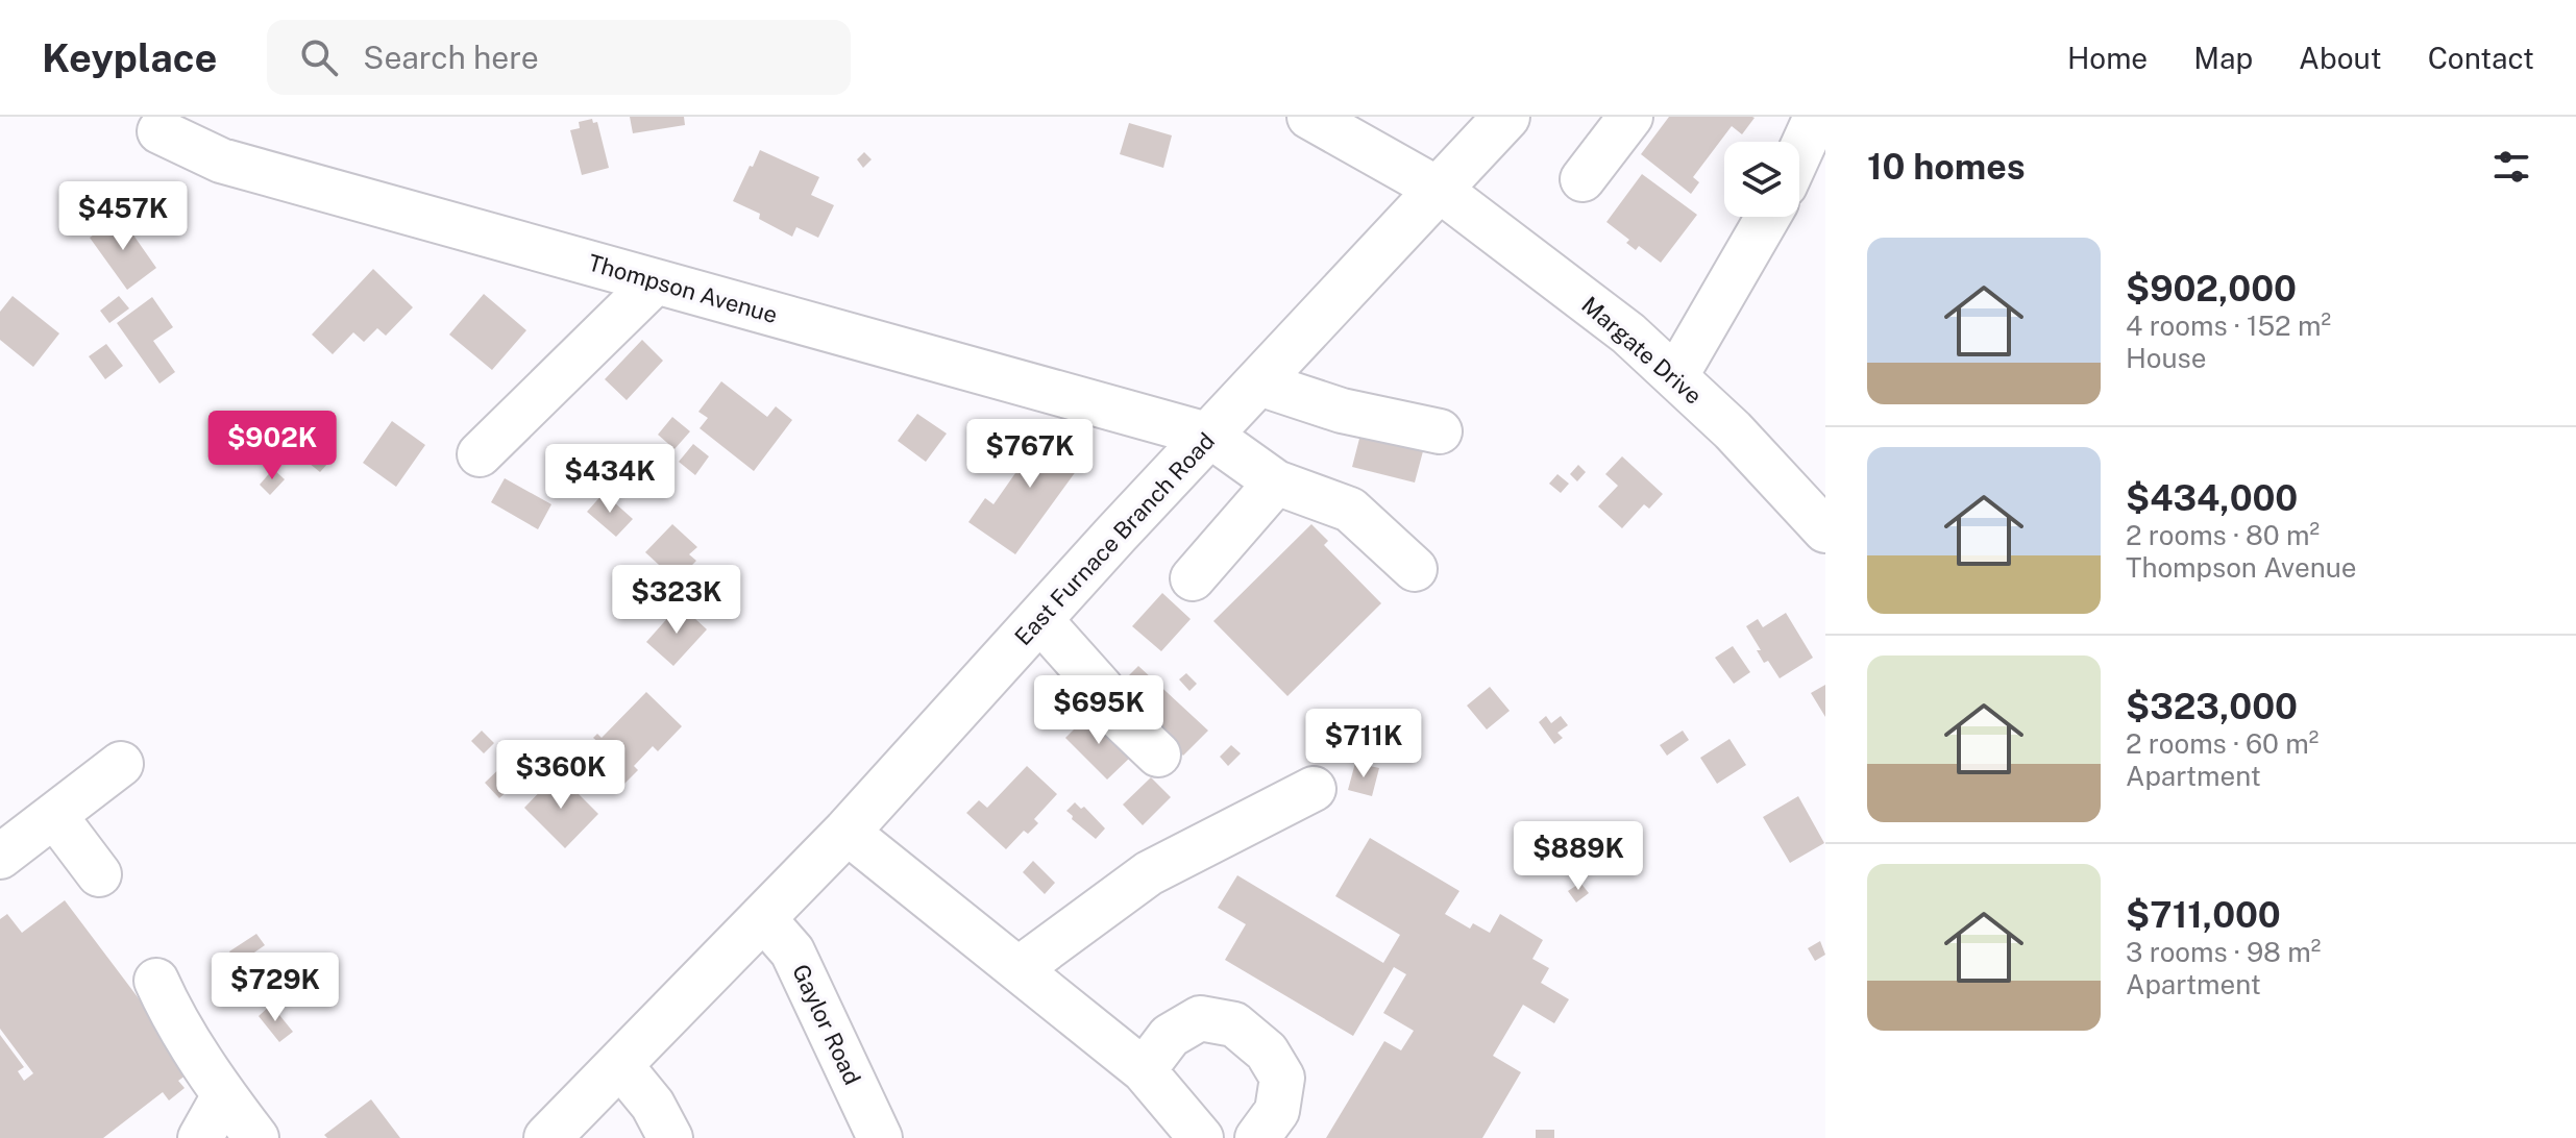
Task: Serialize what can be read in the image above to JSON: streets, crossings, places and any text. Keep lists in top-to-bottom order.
{
  "streets": {
    "main road": ["East Furnace Branch Road"],
    "street": ["Thompson Avenue", "Margate Drive", "Gaylor Road"]
  },
  "crossings": [
    ["Thompson Avenue", "East Furnace Branch Road"],
    ["Margate Drive", "East Furnace Branch Road"],
    ["East Furnace Branch Road", "Gaylor Road"]
  ],
  "page": {
    "header": "Keyplace",
    "search": "Search here",
    "nav": [
      "Home",
      "Map",
      "About",
      "Contact"
    ],
    "heading": "10 homes",
    "price": [
      "$457K",
      "$902K",
      "$767K",
      "$434K",
      "$323K",
      "$695K",
      "$711K",
      "$360K",
      "$889K",
      "$729K"
    ],
    "list": [
      {
        "name": "$902,000",
        "note": "4 rooms · 152 m² · House"
      },
      {
        "name": "$434,000",
        "note": "2 rooms · 80 m² · Thompson Avenue"
      },
      {
        "name": "$323,000",
        "note": "2 rooms · 60 m² · Apartment"
      },
      {
        "name": "$711,000",
        "note": "3 rooms · 98 m² · Apartment"
      }
    ]
  }
}
